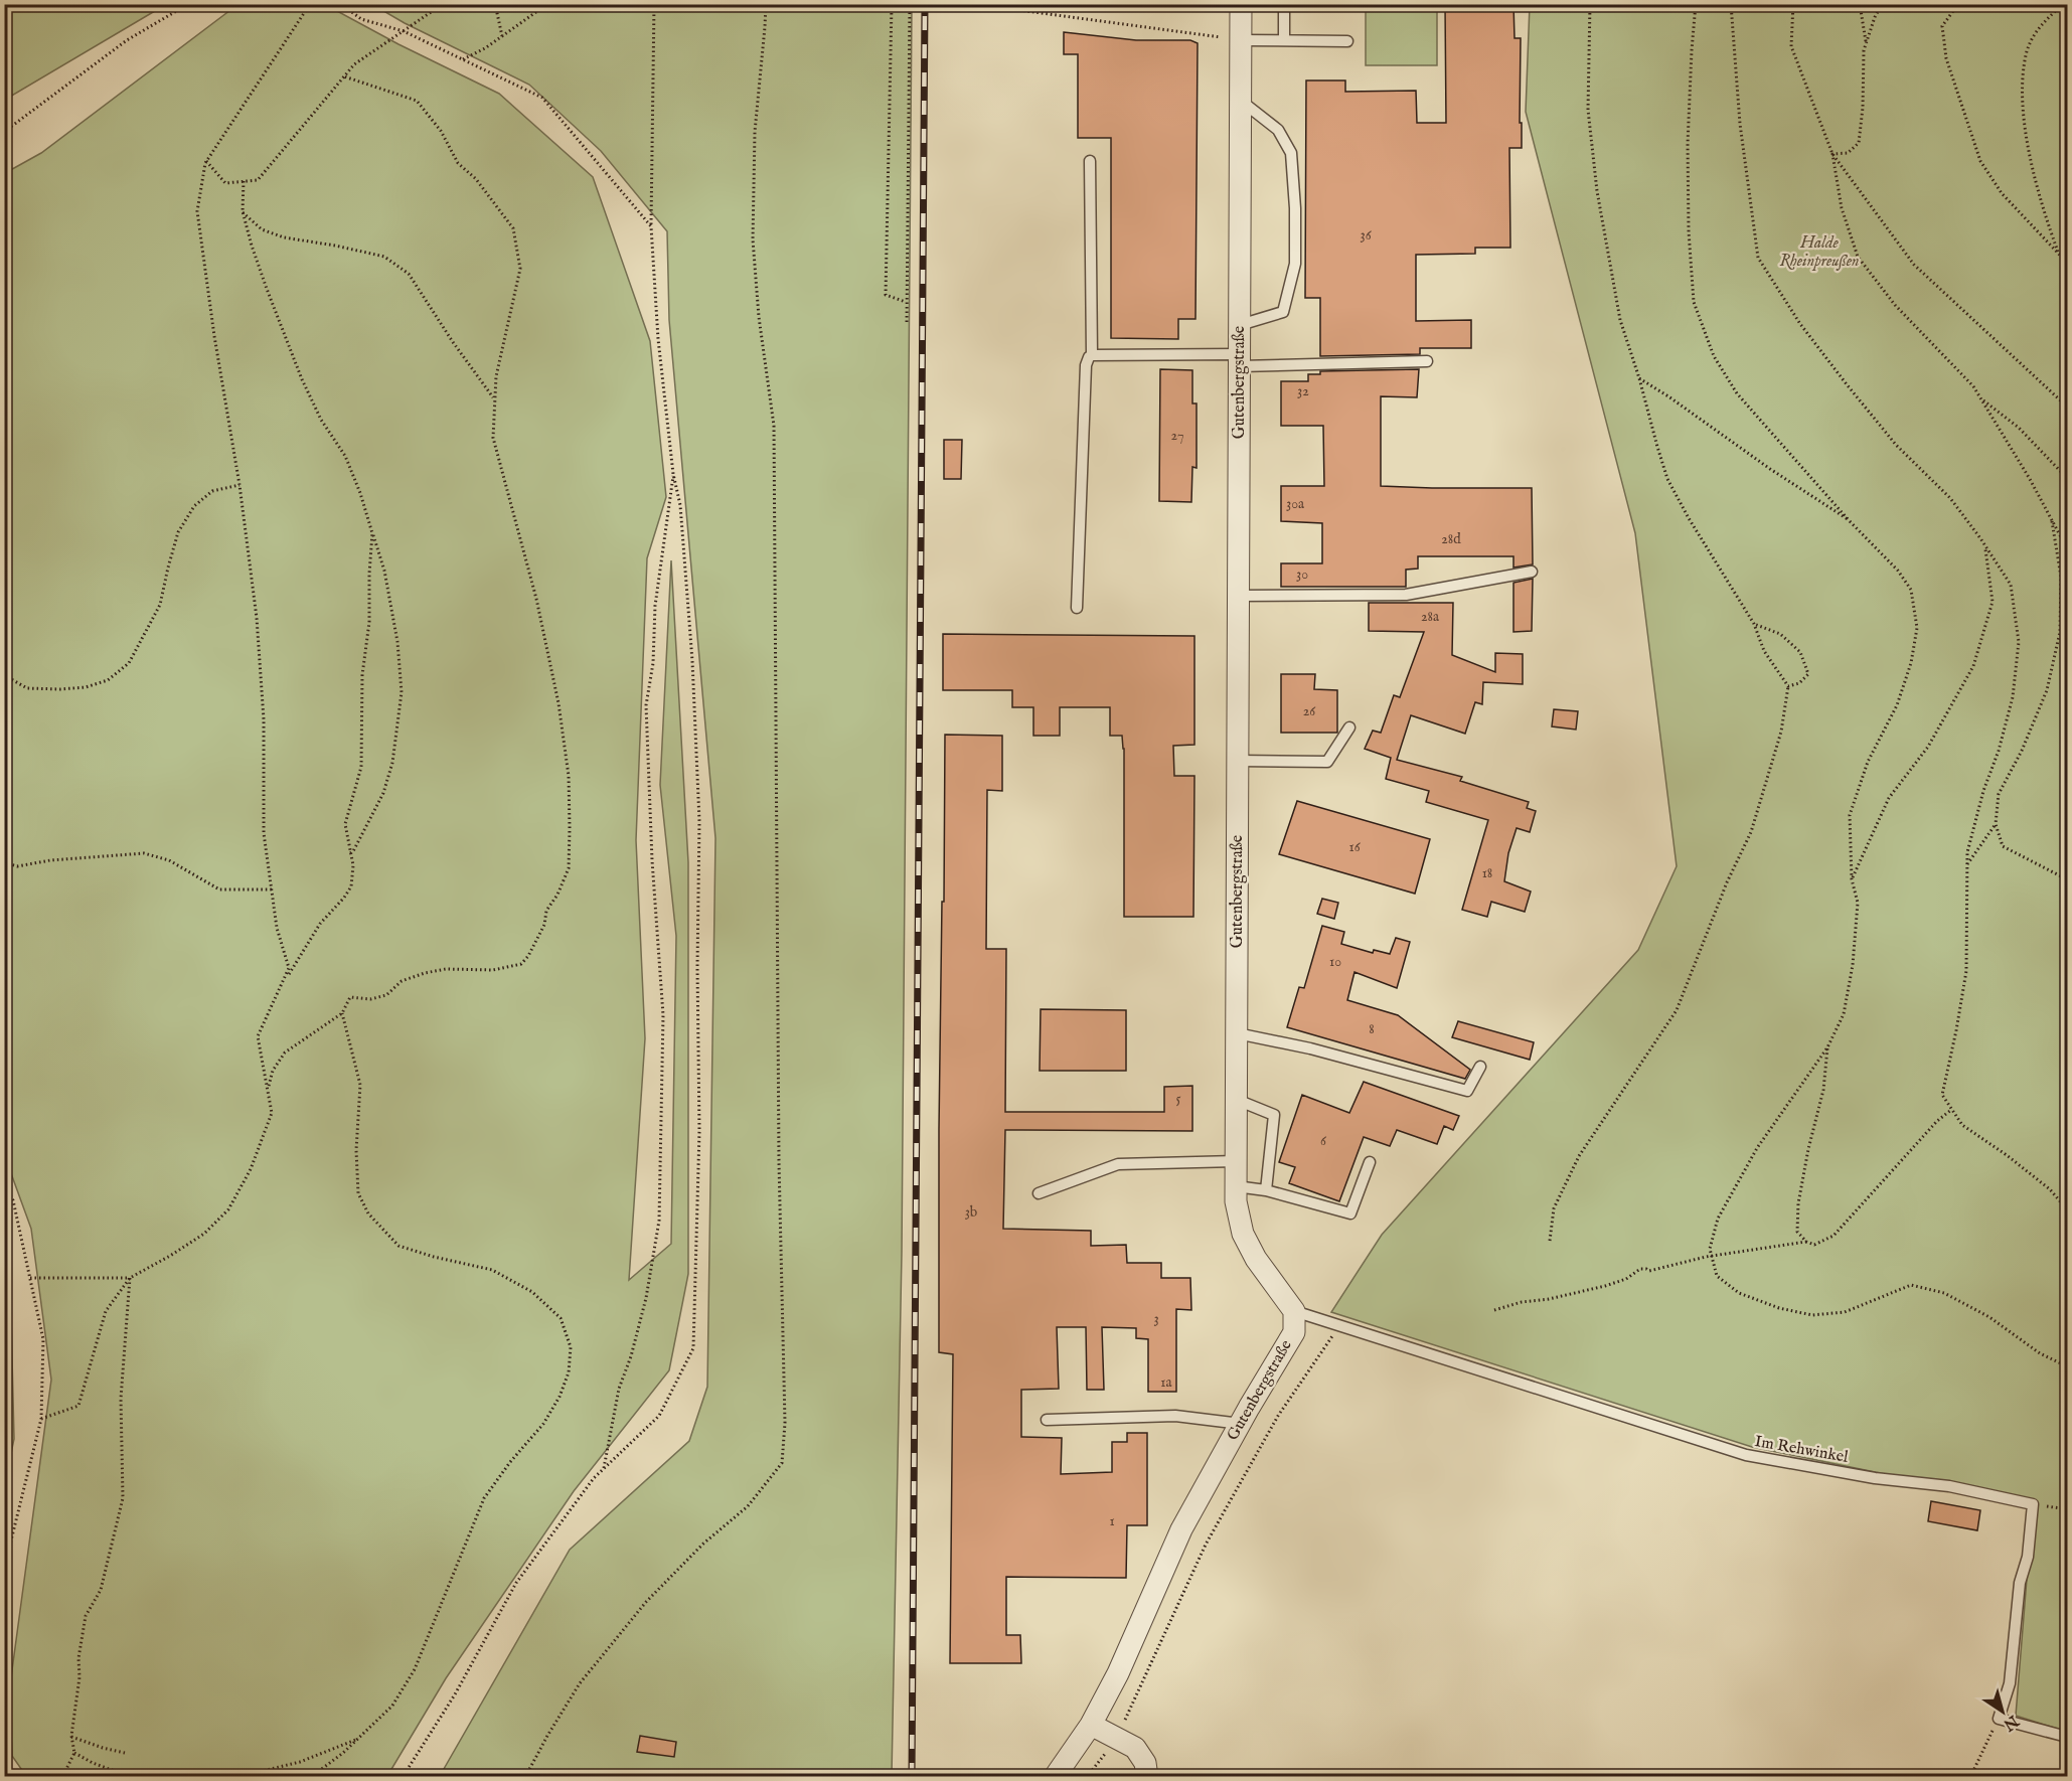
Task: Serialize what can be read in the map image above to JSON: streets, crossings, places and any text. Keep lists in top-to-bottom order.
{
  "streets": {
    "street": ["Gutenbergstraße"],
    "lane": ["Im Rehwinkel"]
  },
  "crossings": [
    ["Gutenbergstraße", "Im Rehwinkel"]
  ],
  "parks": ["Halde Rheinpreußen"],
  "house_numbers": [
    "36",
    "32",
    "27",
    "30a",
    "28d",
    "30",
    "28a",
    "26",
    "16",
    "18",
    "10",
    "8",
    "5",
    "6",
    "3b",
    "3",
    "1a",
    "1"
  ],
  "north": "bottom right"
}
